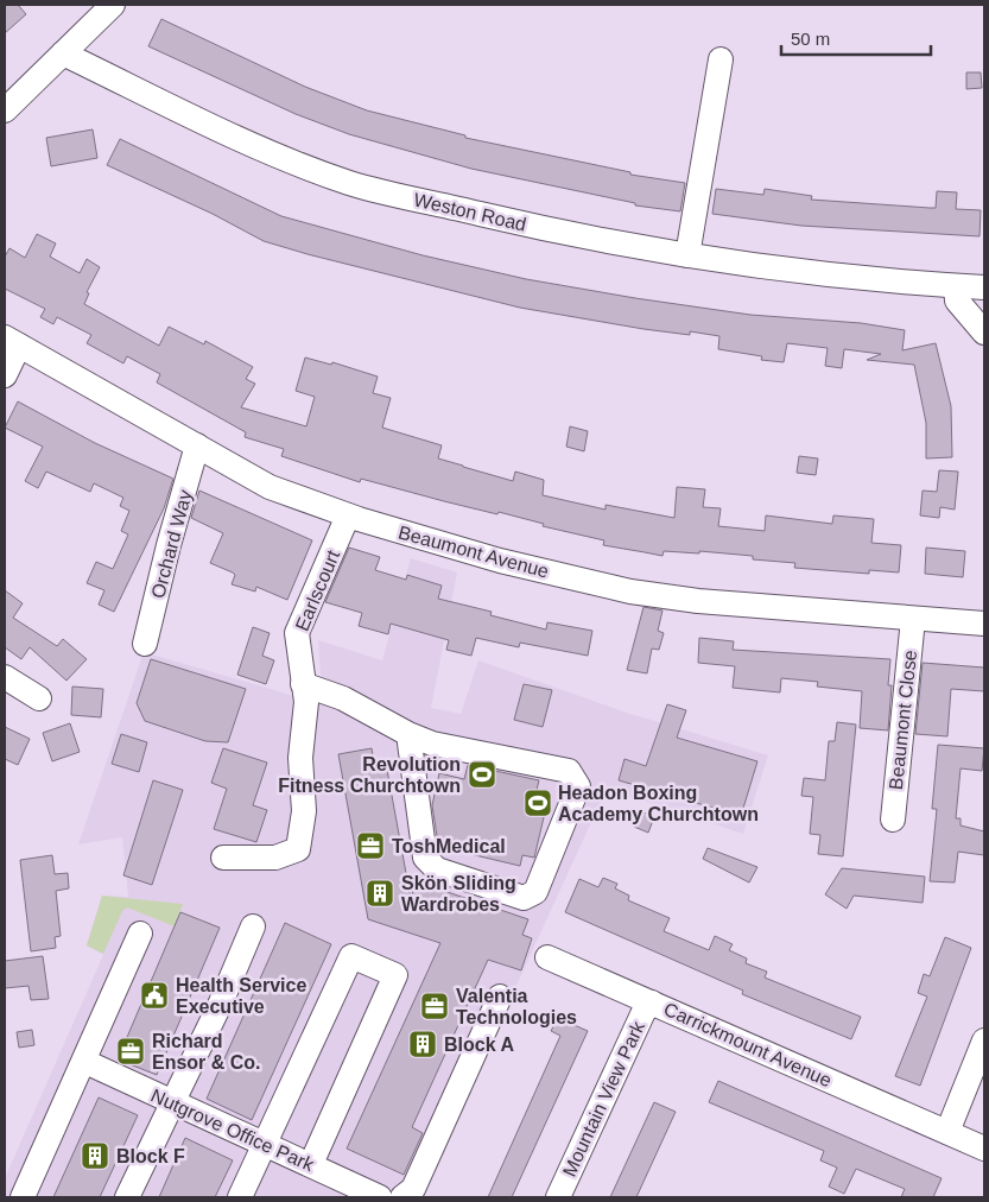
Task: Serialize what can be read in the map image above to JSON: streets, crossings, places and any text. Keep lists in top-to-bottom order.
{
  "streets": {
    "street": [
      "Weston Road",
      "Orchard Way",
      "Beaumont Avenue",
      "Earlscourt",
      "Beaumont Close",
      "Carrickmount Avenue",
      "Mountain View Park",
      "Nutgrove Office Park"
    ]
  },
  "crossings": [
    ["Orchard Way", "Beaumont Avenue"],
    ["Beaumont Avenue", "Earlscourt"],
    ["Beaumont Avenue", "Beaumont Close"],
    ["Carrickmount Avenue", "Mountain View Park"]
  ],
  "places": {
    "sports": ["Revolution Fitness Churchtown", "Headon Boxing Academy Churchtown"],
    "office": ["ToshMedical", "Valentia Technologies", "Richard Ensor & Co."],
    "building": ["Skön Sliding Wardrobes", "Block A", "Block F"],
    "public building": ["Health Service Executive"]
  },
  "scale_bar": "50 m"
}
